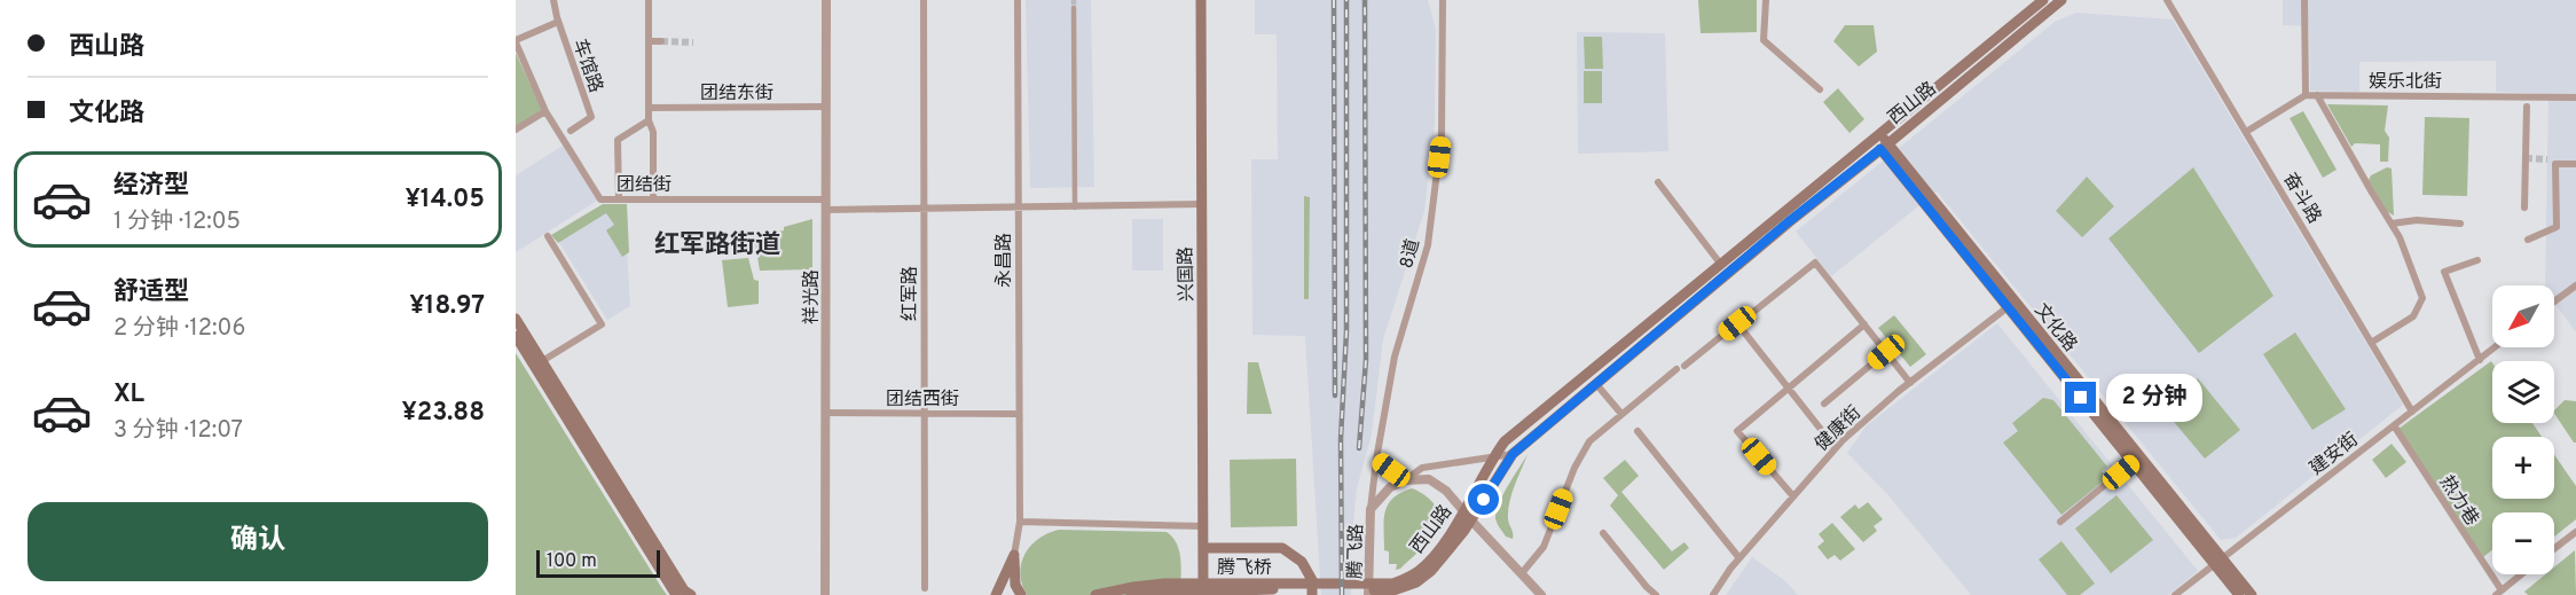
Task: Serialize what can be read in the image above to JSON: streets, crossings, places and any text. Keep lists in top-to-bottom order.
{
  "streets": {
    "main road": [
      "西山路",
      "兴国路",
      "文化路",
      "腾飞桥"
    ],
    "street": [
      "车馆路",
      "娱乐北街",
      "团结东街",
      "团结街",
      "奋斗路",
      "8道",
      "永昌路",
      "红军路",
      "祥光路",
      "团结西街",
      "健康街",
      "建安街",
      "热力巷",
      "腾飞路"
    ]
  },
  "crossings": [
    ["车馆路", "团结街"],
    ["团结东街", "祥光路"],
    ["西山路", "文化路"],
    ["西山路", "腾飞桥"],
    ["团结街", "祥光路"],
    ["奋斗路", "建安街"],
    ["8道", "腾飞路"],
    ["永昌路", "团结西街"],
    ["兴国路", "腾飞桥"],
    ["红军路", "团结西街"],
    ["祥光路", "团结西街"],
    ["文化路", "健康街"],
    ["文化路", "建安街"],
    ["建安街", "热力巷"]
  ],
  "districts": ["红军路街道"],
  "scale_bar": "100 m",
  "north": "bottom left",
  "page": {
    "banner": ["西山路", "文化路"],
    "list": [
      {
        "name": "经济型",
        "note": "1 分钟 · 12:05",
        "value": "¥14.05"
      },
      {
        "name": "舒适型",
        "note": "2 分钟 · 12:06",
        "value": "¥18.97"
      },
      {
        "name": "XL",
        "note": "3 分钟 · 12:07",
        "value": "¥23.88"
      }
    ],
    "map_buttons": ["+", "−"],
    "bubble": "2 分钟",
    "buttons": "确认",
    "scale": "100 m"
  }
}
